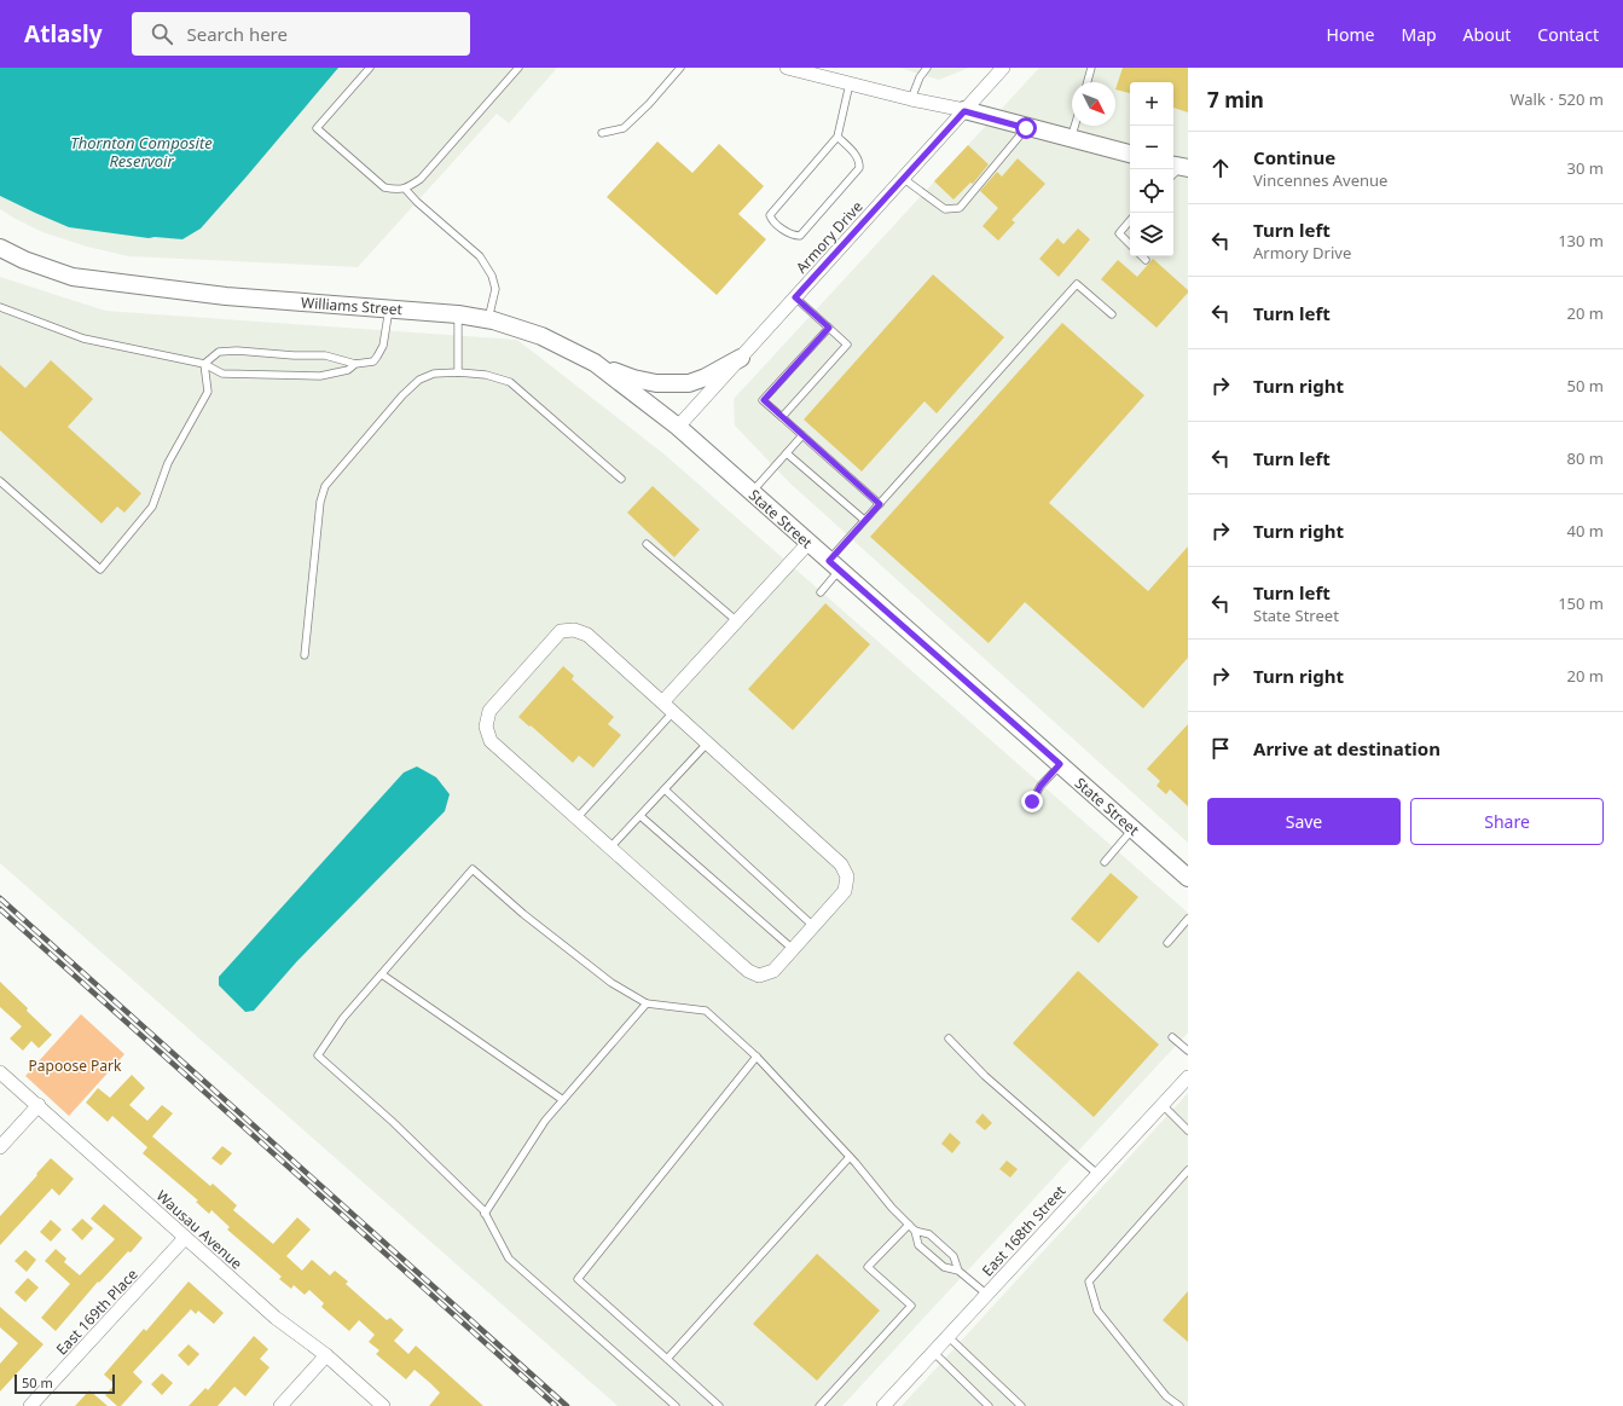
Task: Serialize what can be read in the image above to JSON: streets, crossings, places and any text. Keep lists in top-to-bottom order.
{
  "streets": {
    "street": [
      "Armory Drive",
      "Williams Street",
      "State Street",
      "Wausau Avenue",
      "East 168th Street",
      "East 169th Place"
    ]
  },
  "crossings": [
    ["Armory Drive", "Williams Street"],
    ["Armory Drive", "State Street"],
    ["Williams Street", "State Street"],
    ["Wausau Avenue", "East 169th Place"]
  ],
  "water": ["Thornton Composite Reservoir"],
  "parks": ["Papoose Park"],
  "scale_bar": "50 m",
  "north": "bottom right",
  "page": {
    "header": "Atlasly",
    "search": "Search here",
    "nav": [
      "Home",
      "Map",
      "About",
      "Contact"
    ],
    "heading": ["7 min", "Walk · 520 m"],
    "map_buttons": ["+", "−"],
    "list": [
      ["Continue", "Vincennes Avenue", "30 m"],
      ["Turn left", "Armory Drive", "130 m"],
      ["Turn left", "20 m"],
      ["Turn right", "50 m"],
      ["Turn left", "80 m"],
      ["Turn right", "40 m"],
      ["Turn left", "State Street", "150 m"],
      ["Turn right", "20 m"],
      "Arrive at destination"
    ],
    "buttons": ["Save", "Share"],
    "scale": "50 m"
  }
}
